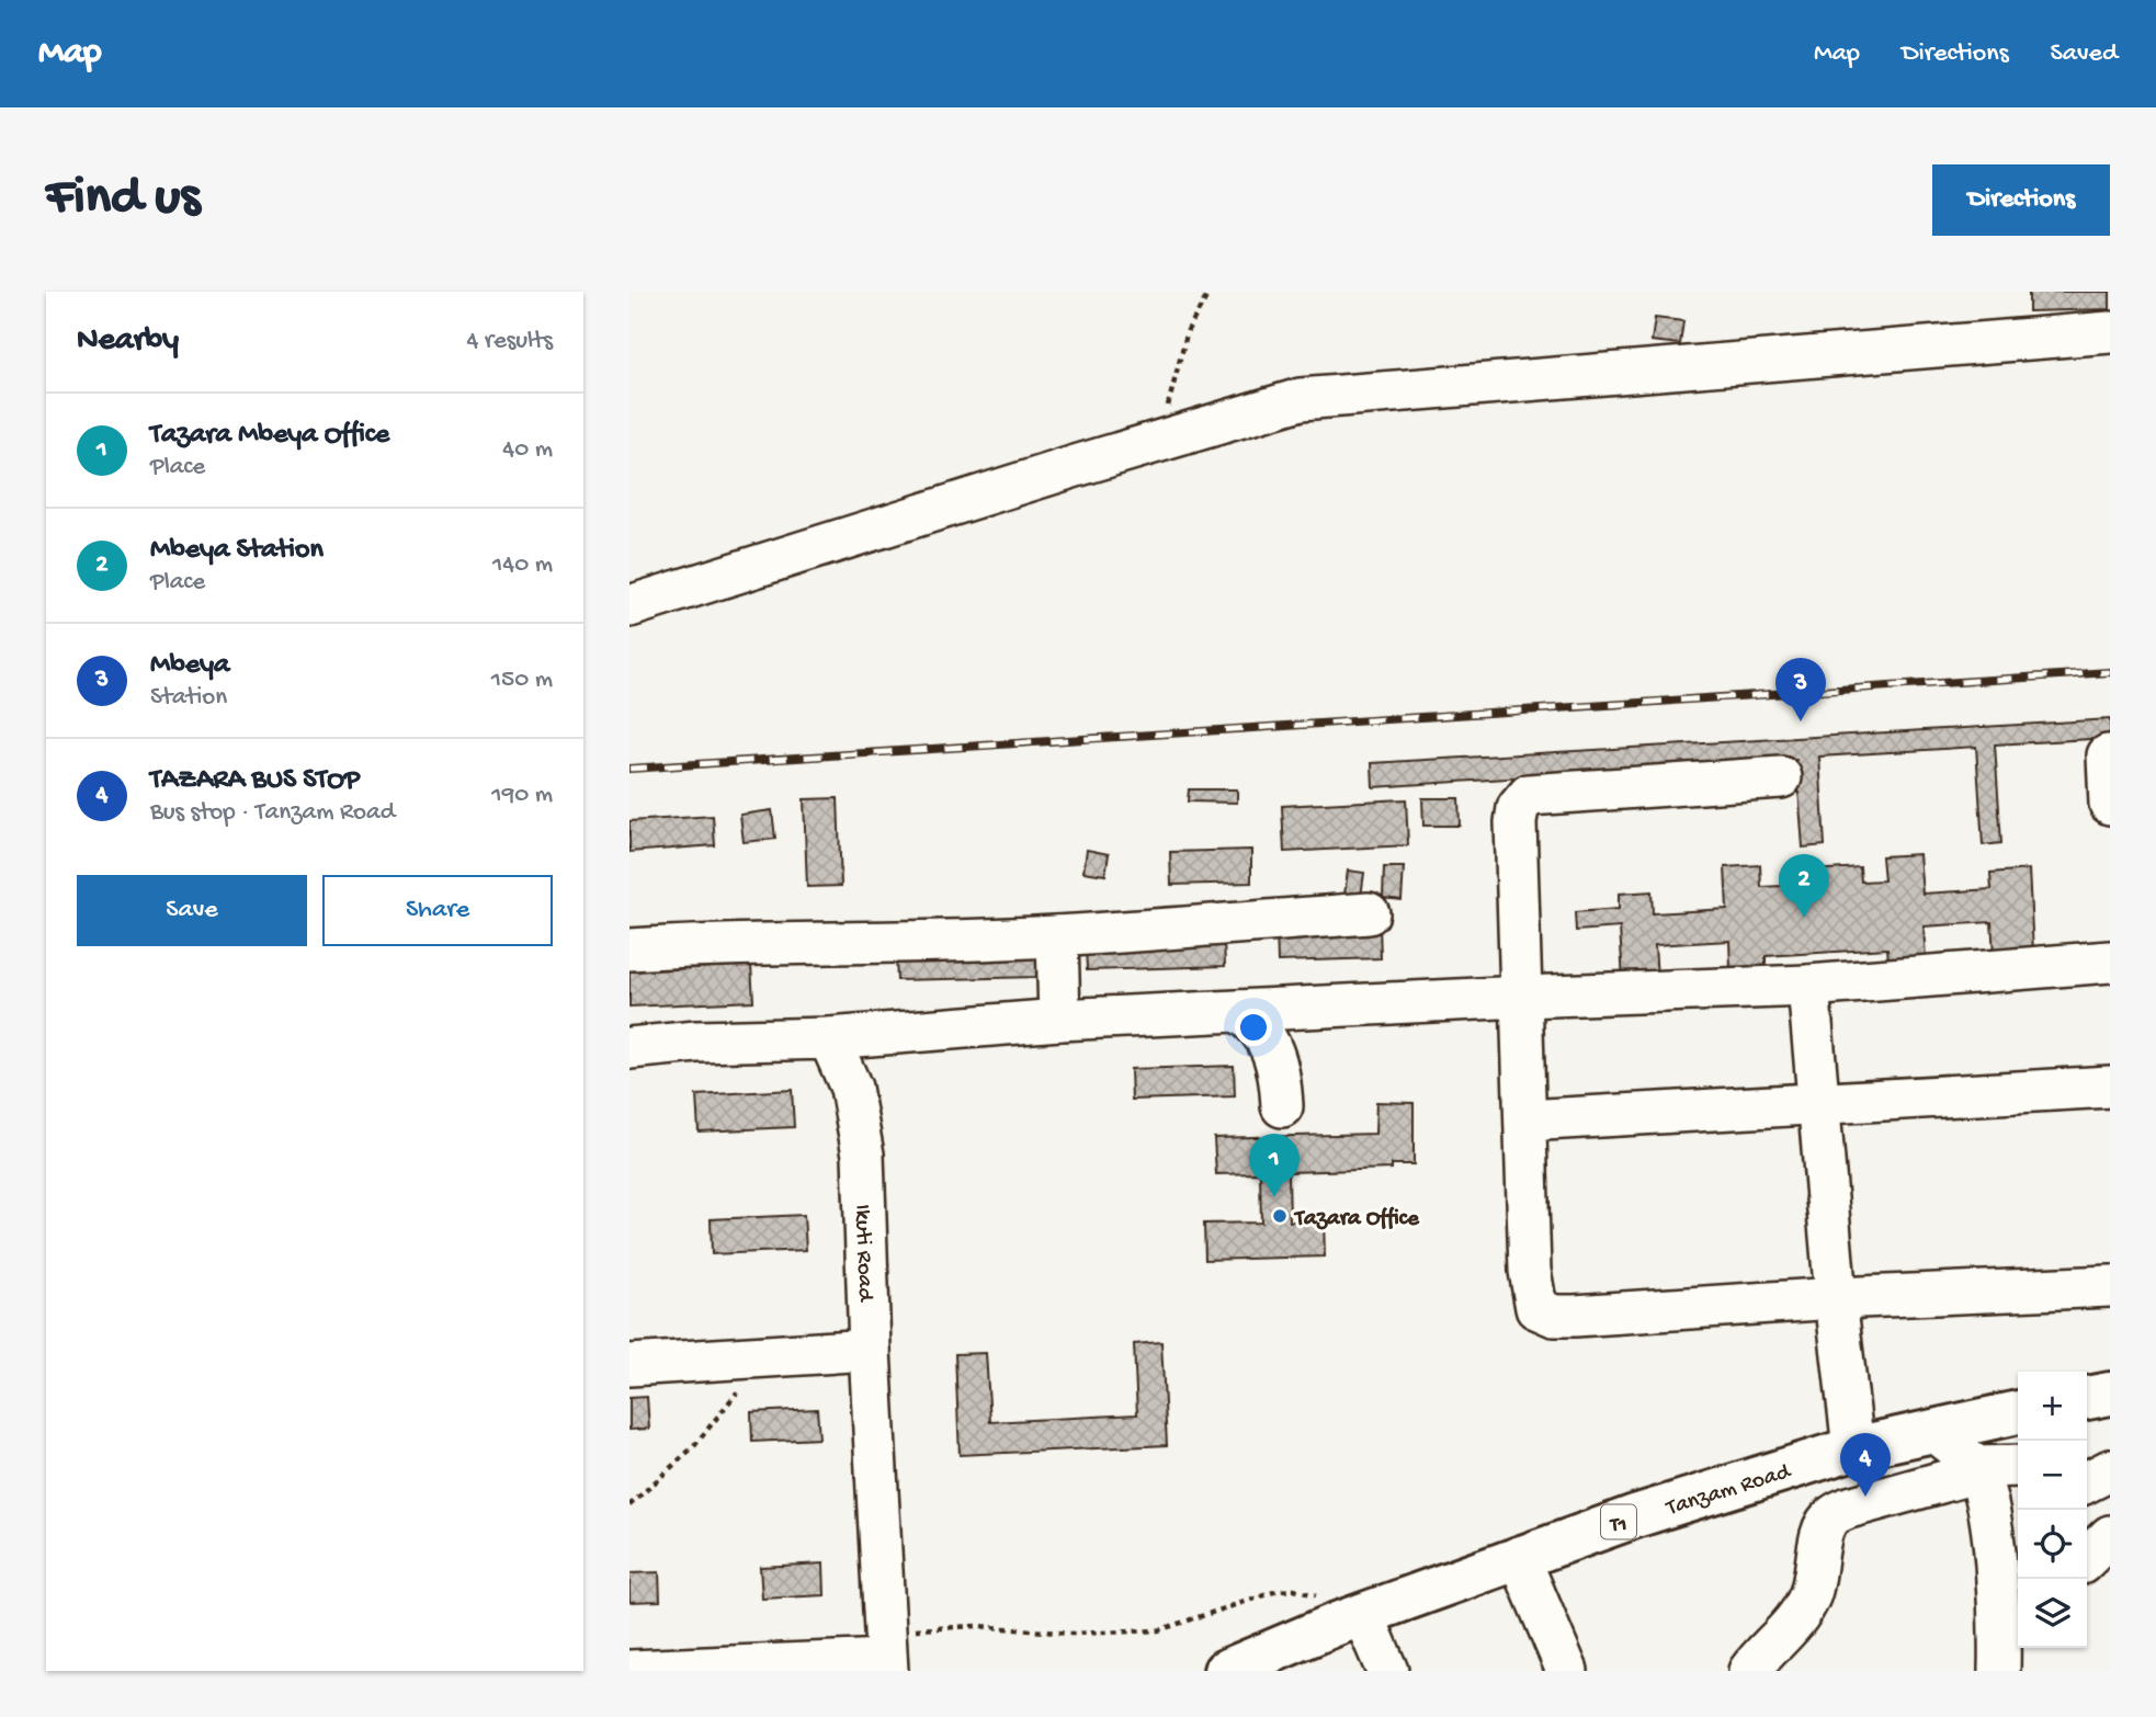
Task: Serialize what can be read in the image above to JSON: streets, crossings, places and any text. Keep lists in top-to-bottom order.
{
  "streets": {
    "highway": ["Tanzam Road", "T1"],
    "street": ["Ikuti Road"]
  },
  "places": ["Tazara Office"],
  "page": {
    "header": "Map",
    "nav": ["Map", "Directions", "Saved"],
    "buttons": [
      "Directions",
      ["Save", "Share"]
    ],
    "title": "Find us",
    "heading": ["Nearby", "4 results"],
    "list": [
      {
        "mark": "1",
        "name": "Tazara Mbeya Office",
        "note": "Place",
        "value": "40 m"
      },
      {
        "mark": "2",
        "name": "Mbeya Station",
        "note": "Place",
        "value": "140 m"
      },
      {
        "mark": "3",
        "name": "Mbeya",
        "note": "Station",
        "value": "150 m"
      },
      {
        "mark": "4",
        "name": "TAZARA BUS STOP",
        "note": "Bus stop · Tanzam Road",
        "value": "190 m"
      }
    ],
    "pins": [
      "3",
      "2",
      "1",
      "4"
    ],
    "map_buttons": ["+", "−"]
  }
}
